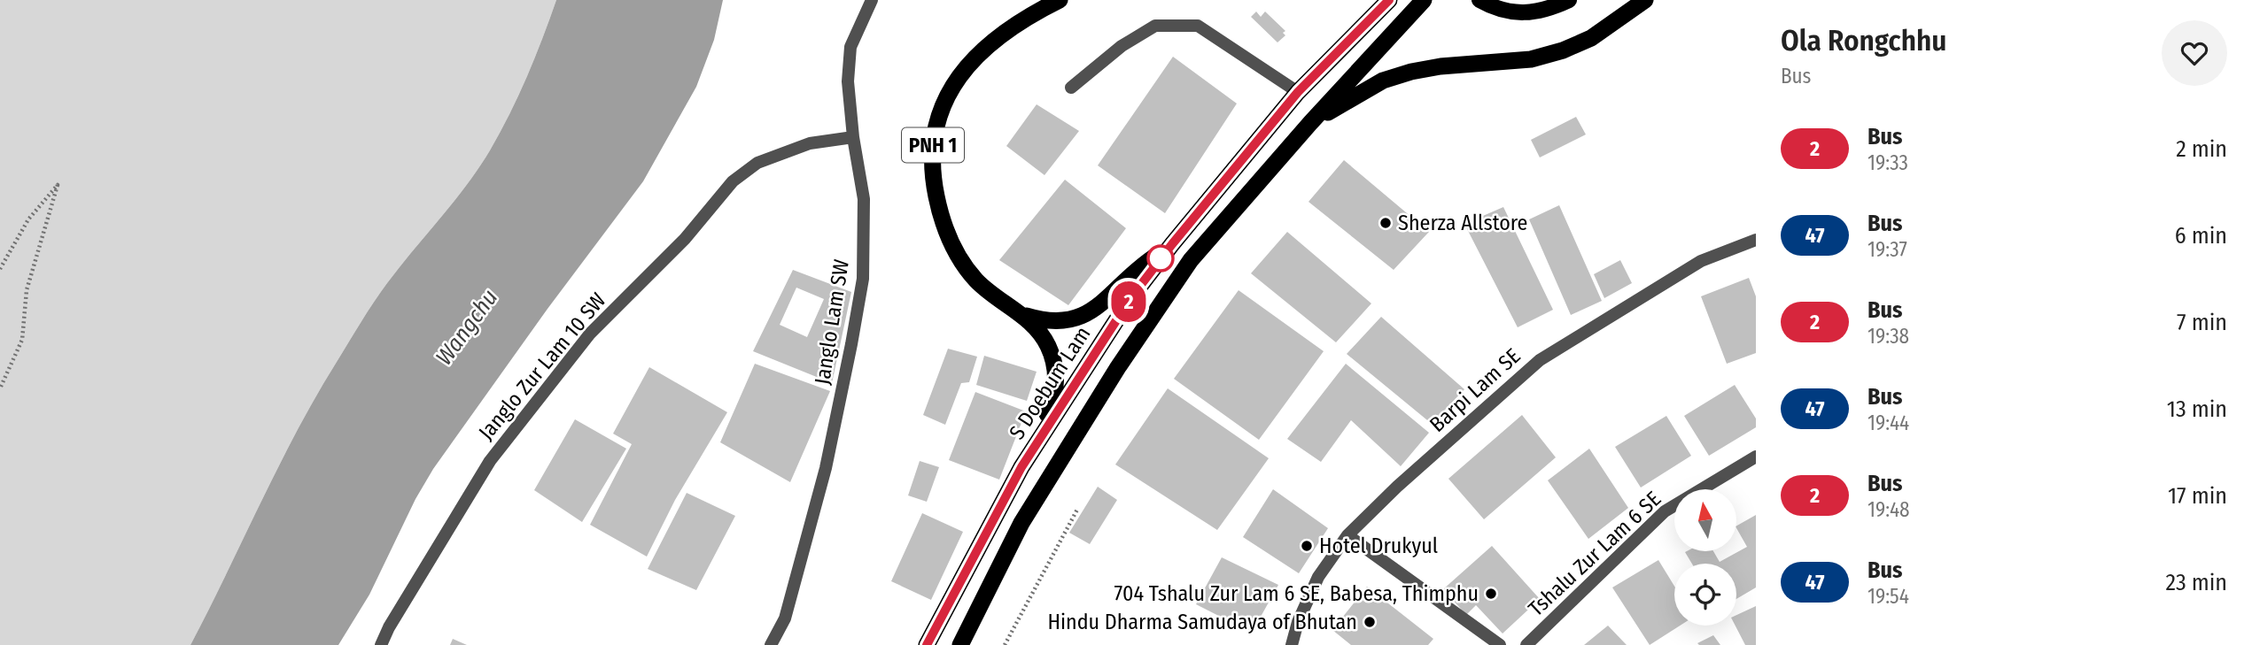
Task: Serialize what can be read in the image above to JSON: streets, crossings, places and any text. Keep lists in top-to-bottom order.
{
  "streets": {
    "highway": ["PNH 1", "S Doebum Lam"],
    "street": [
      "Janglo Lam SW",
      "Janglo Zur Lam 10 SW",
      "Barpi Lam SE",
      "Tshalu Zur Lam 6 SE"
    ]
  },
  "crossings": [
    ["Janglo Lam SW", "Janglo Zur Lam 10 SW"]
  ],
  "water": ["Wangchu"],
  "places": [
    "Sherza Allstore",
    "Hotel Drukyul",
    "704 Tshalu Zur Lam 6 SE, Babesa, Thimphu",
    "Hindu Dharma Samudaya of Bhutan"
  ],
  "lines": ["bus line 2"],
  "north": "top",
  "page": {
    "on_map": "2",
    "heading": ["Ola Rongchhu", "Bus"],
    "list": [
      {
        "mark": "2",
        "name": "Bus",
        "note": "19:33",
        "value": "2 min"
      },
      {
        "mark": "47",
        "name": "Bus",
        "note": "19:37",
        "value": "6 min"
      },
      {
        "mark": "2",
        "name": "Bus",
        "note": "19:38",
        "value": "7 min"
      },
      {
        "mark": "47",
        "name": "Bus",
        "note": "19:44",
        "value": "13 min"
      },
      {
        "mark": "2",
        "name": "Bus",
        "note": "19:48",
        "value": "17 min"
      },
      {
        "mark": "47",
        "name": "Bus",
        "note": "19:54",
        "value": "23 min"
      }
    ]
  }
}
